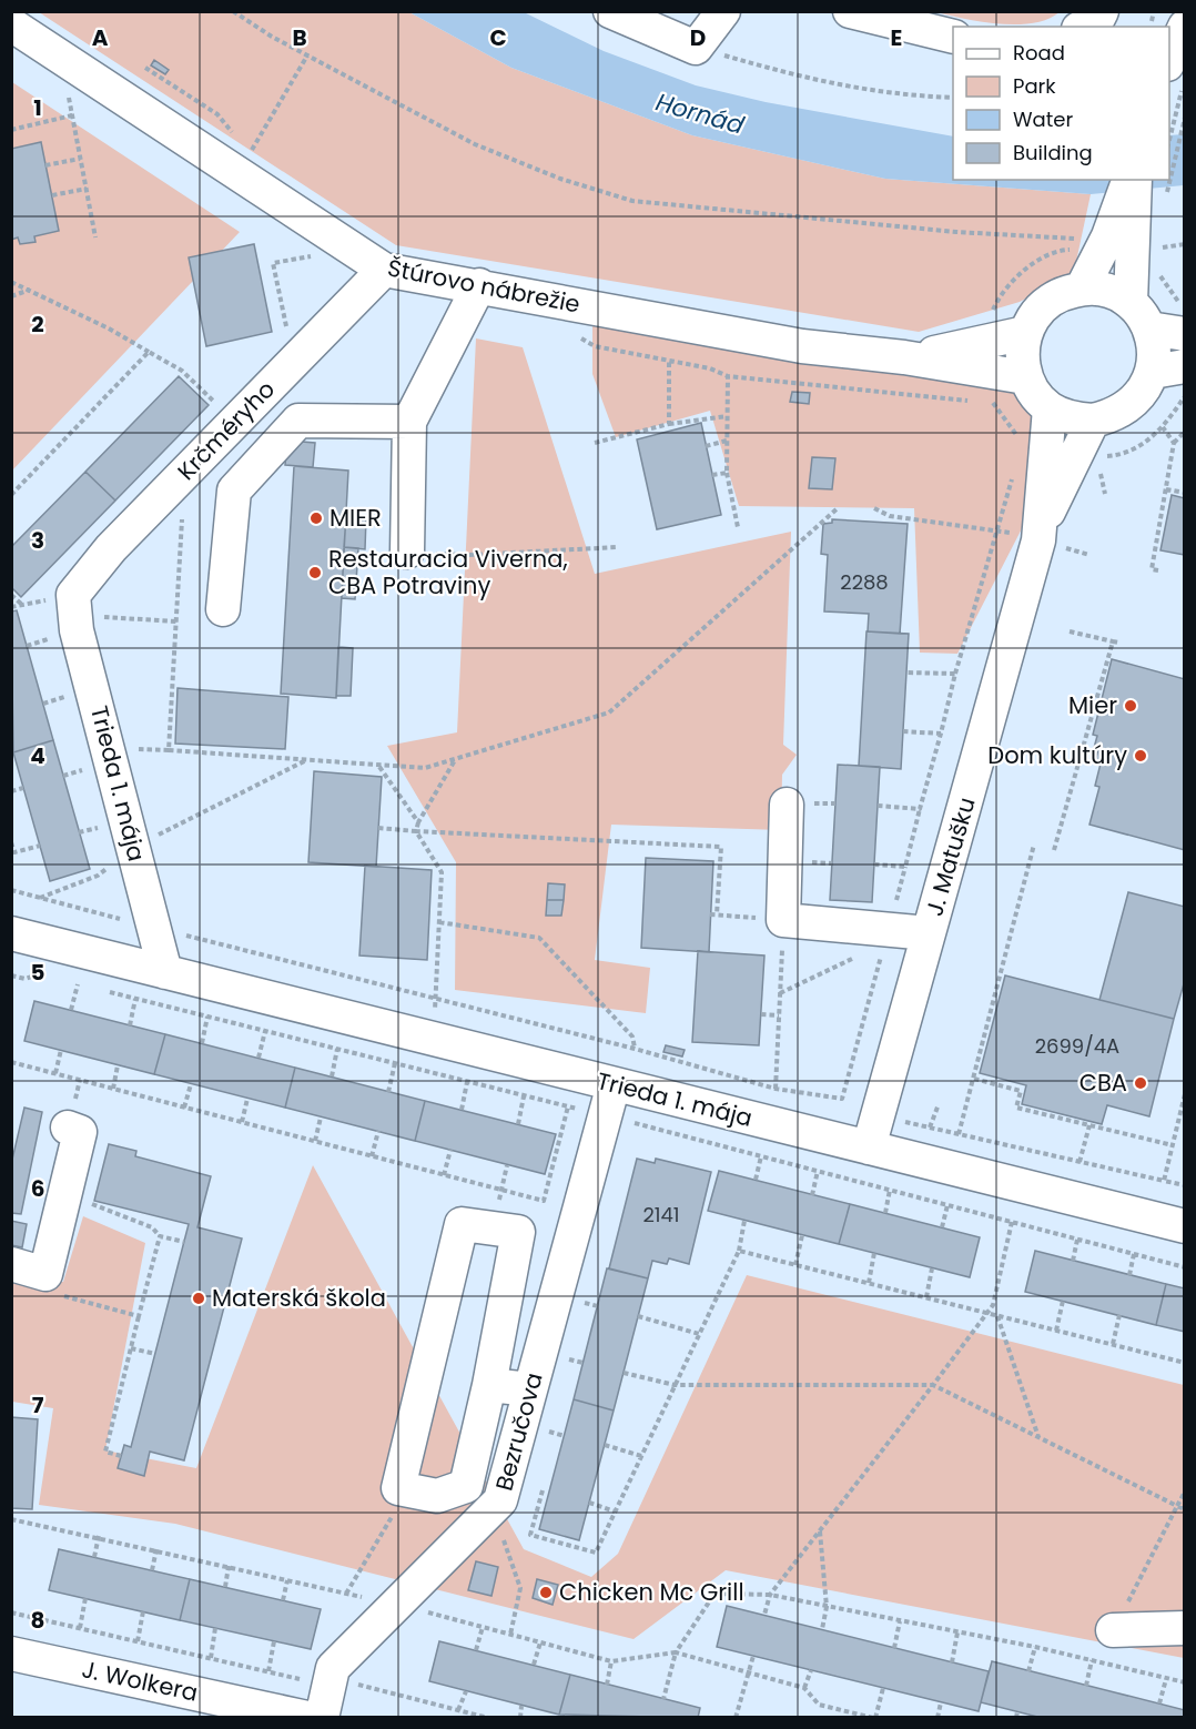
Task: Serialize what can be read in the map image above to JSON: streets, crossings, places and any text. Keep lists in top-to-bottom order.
{
  "streets": {
    "street": [
      "Štúrovo nábrežie",
      "Krčméryho",
      "Trieda 1. mája",
      "J. Matušku",
      "Bezručova",
      "J. Wolkera"
    ]
  },
  "crossings": [
    ["Štúrovo nábrežie", "Krčméryho"],
    ["Krčméryho", "Trieda 1. mája"],
    ["Trieda 1. mája", "J. Matušku"],
    ["Trieda 1. mája", "Bezručova"]
  ],
  "water": ["Hornád"],
  "places": [
    "MIER",
    "Restauracia Viverna, CBA Potraviny",
    "Mier",
    "Dom kultúry",
    "CBA",
    "Materská škola",
    "Chicken Mc Grill"
  ],
  "house_numbers": ["2288", "2699/4A", "2141"],
  "legend": [
    "Road",
    "Park",
    "Water",
    "Building"
  ],
  "grid": {
    "columns": [
      "A",
      "B",
      "C",
      "D",
      "E"
    ],
    "rows": [
      "1",
      "2",
      "3",
      "4",
      "5",
      "6",
      "7",
      "8"
    ]
  }
}
